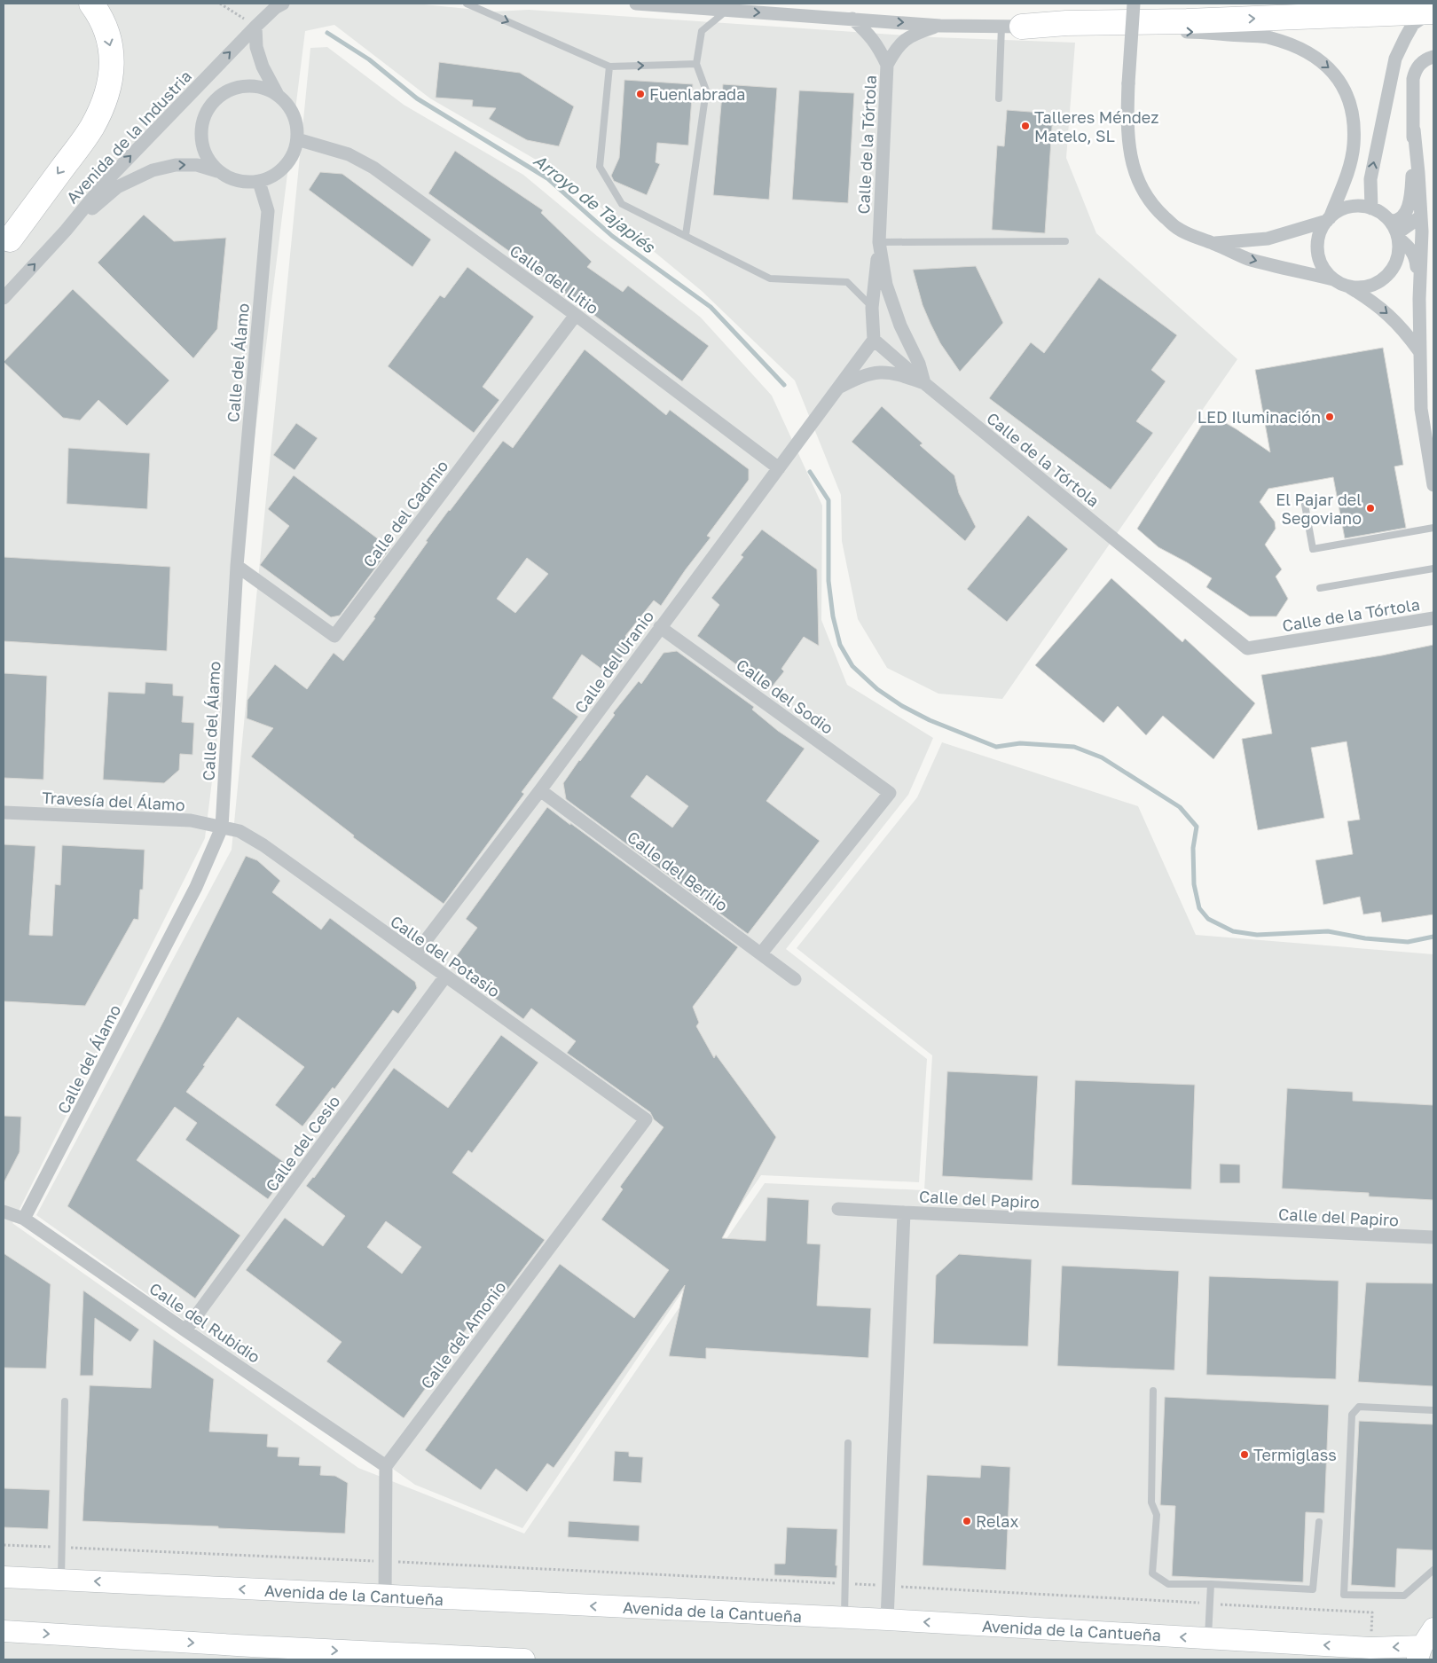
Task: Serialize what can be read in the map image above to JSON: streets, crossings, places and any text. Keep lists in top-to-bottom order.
{
  "streets": {
    "main road": ["Avenida de la Cantueña"],
    "street": [
      "Avenida de la Industria",
      "Calle de la Tórtola",
      "Calle del Litio",
      "Calle del Álamo",
      "Calle del Cadmio",
      "Calle del Uranio",
      "Calle del Sodio",
      "Travesía del Álamo",
      "Calle del Berilio",
      "Calle del Potasio",
      "Calle del Cesio",
      "Calle del Papiro",
      "Calle del Rubidio",
      "Calle del Amonio"
    ]
  },
  "crossings": [
    ["Calle del Litio", "Calle del Álamo"],
    ["Calle del Litio", "Calle del Cadmio"],
    ["Calle del Litio", "Calle del Uranio"],
    ["Calle del Álamo", "Calle del Cadmio"],
    ["Calle del Álamo", "Travesía del Álamo"],
    ["Calle del Álamo", "Calle del Potasio"],
    ["Calle del Álamo", "Calle del Rubidio"],
    ["Calle del Uranio", "Calle del Sodio"],
    ["Calle del Uranio", "Calle del Berilio"],
    ["Calle del Uranio", "Calle del Potasio"],
    ["Calle del Sodio", "Calle del Berilio"],
    ["Travesía del Álamo", "Calle del Potasio"],
    ["Calle del Potasio", "Calle del Cesio"],
    ["Calle del Potasio", "Calle del Amonio"],
    ["Calle del Cesio", "Calle del Rubidio"],
    ["Calle del Papiro", "Avenida de la Cantueña"],
    ["Calle del Rubidio", "Calle del Amonio"]
  ],
  "one_way": ["Avenida de la Industria"],
  "water": ["Arroyo de Tajapiés"],
  "places": [
    "Fuenlabrada",
    "Talleres Méndez Matelo, SL",
    "LED Iluminación",
    "El Pajar del Segoviano",
    "Termiglass",
    "Relax"
  ]
}
